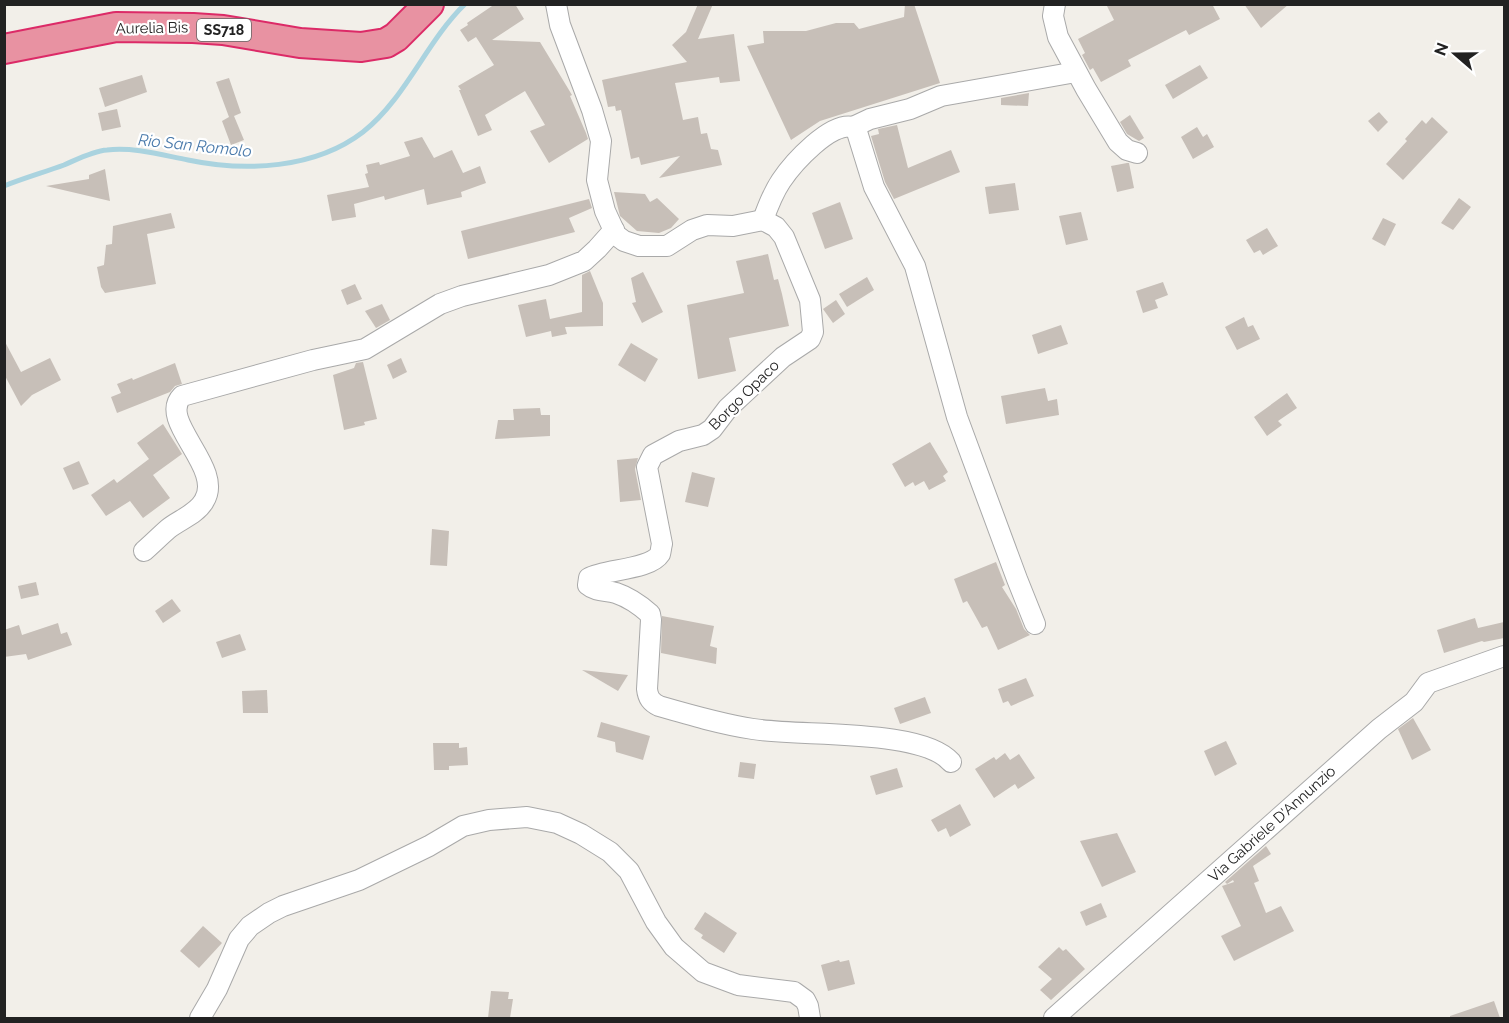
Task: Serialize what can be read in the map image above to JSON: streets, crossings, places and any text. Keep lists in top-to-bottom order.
{
  "streets": {
    "highway": ["Aurelia Bis", "SS718"],
    "street": ["Borgo Opaco", "Via Gabriele D'Annunzio"]
  },
  "water": ["Rio San Romolo"],
  "north": "left"
}
